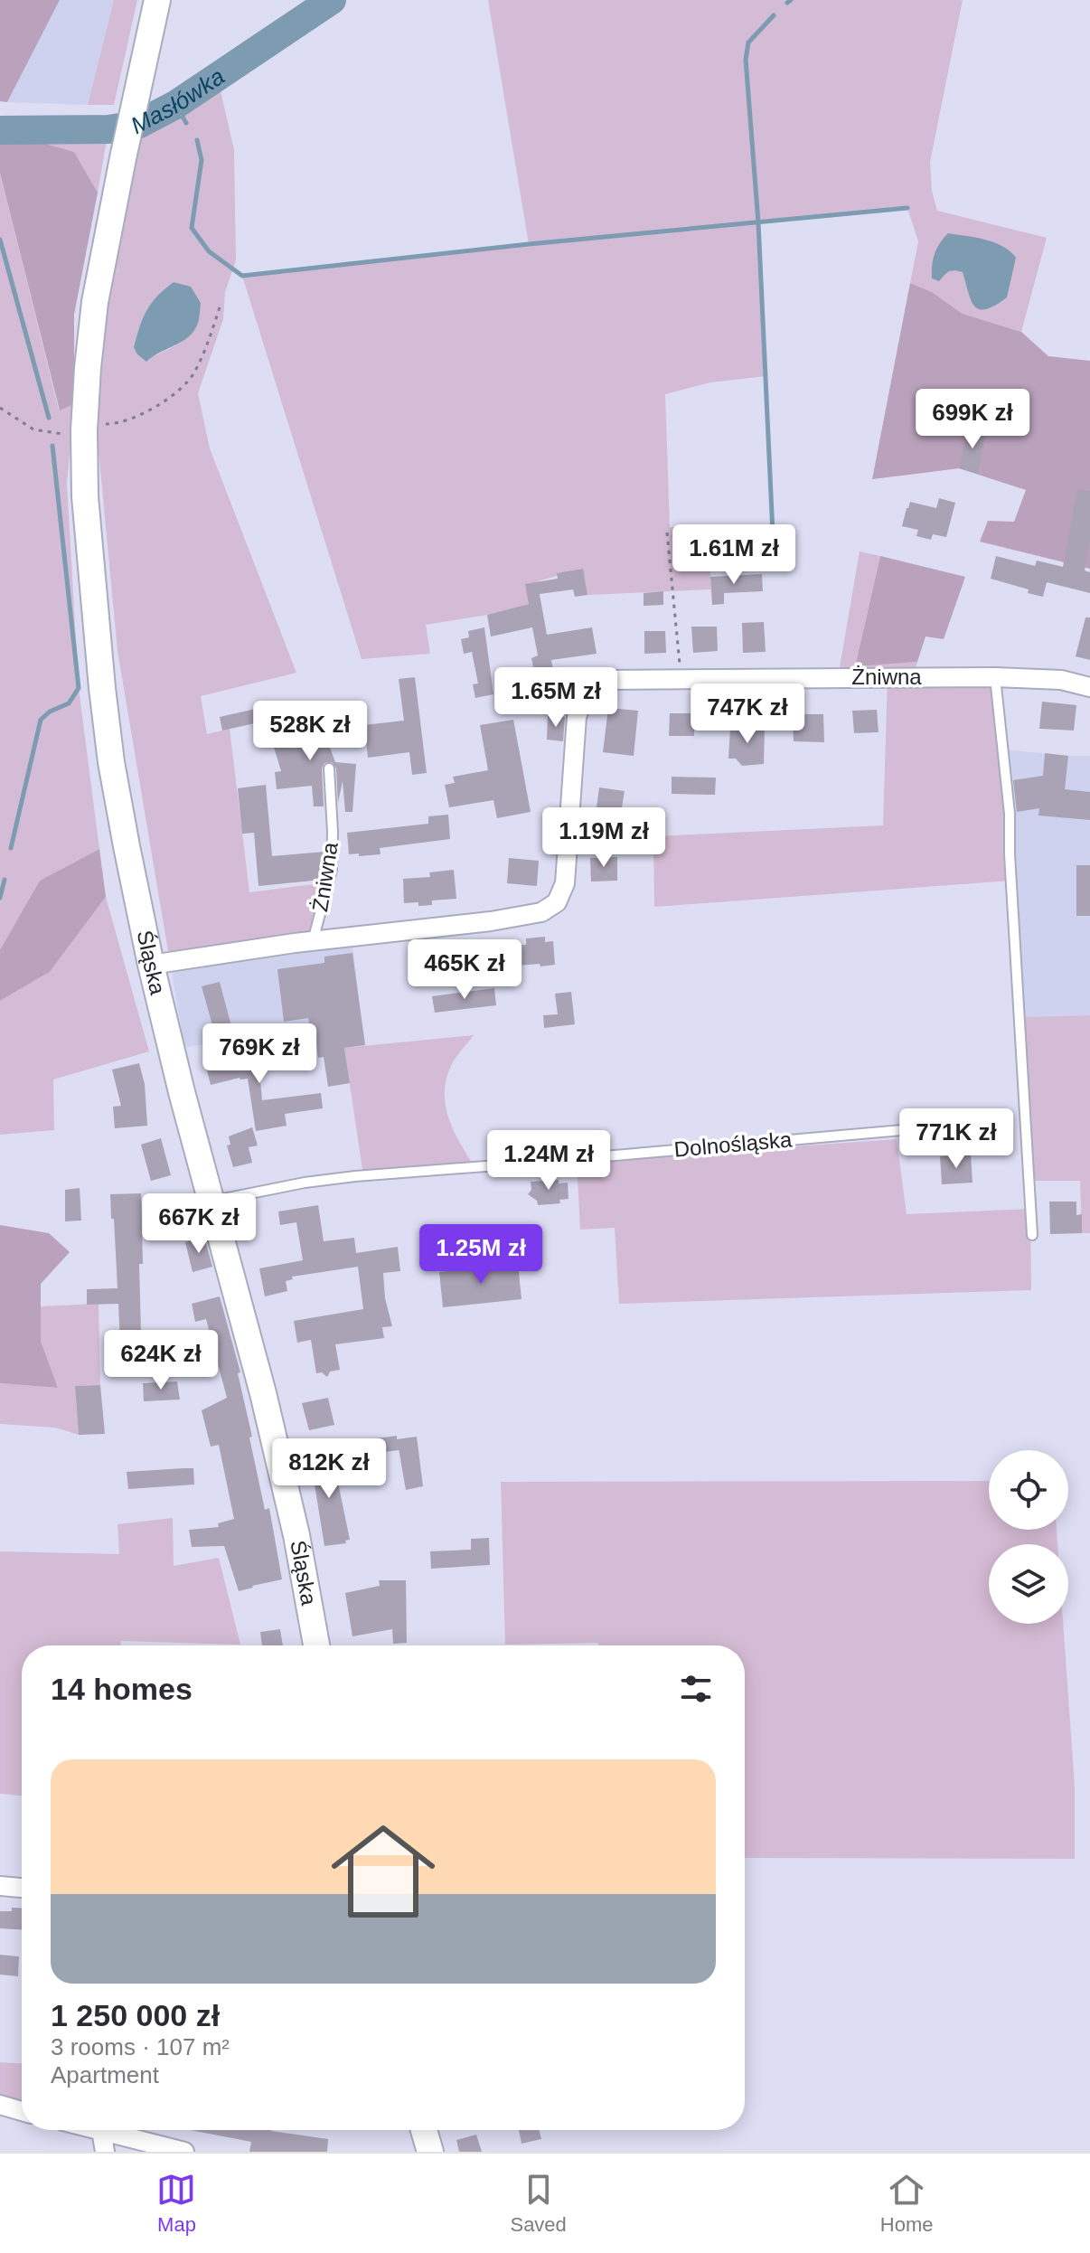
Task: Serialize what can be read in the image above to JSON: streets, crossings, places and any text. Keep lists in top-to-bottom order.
{
  "streets": {
    "street": ["Żniwna", "Śląska"],
    "lane": ["Dolnośląska"]
  },
  "crossings": [
    ["Żniwna", "Śląska"],
    ["Śląska", "Dolnośląska"]
  ],
  "water": ["Masłówka"],
  "page": {
    "price": [
      "699K zł",
      "1.61M zł",
      "1.65M zł",
      "747K zł",
      "528K zł",
      "1.19M zł",
      "465K zł",
      "769K zł",
      "771K zł",
      "1.24M zł",
      "667K zł",
      "1.25M zł",
      "624K zł",
      "812K zł"
    ],
    "heading": "14 homes",
    "list": [
      {
        "name": "1 250 000 zł",
        "note": "3 rooms · 107 m² · Apartment"
      }
    ],
    "tabs": ["Map", "Saved", "Home"]
  }
}
